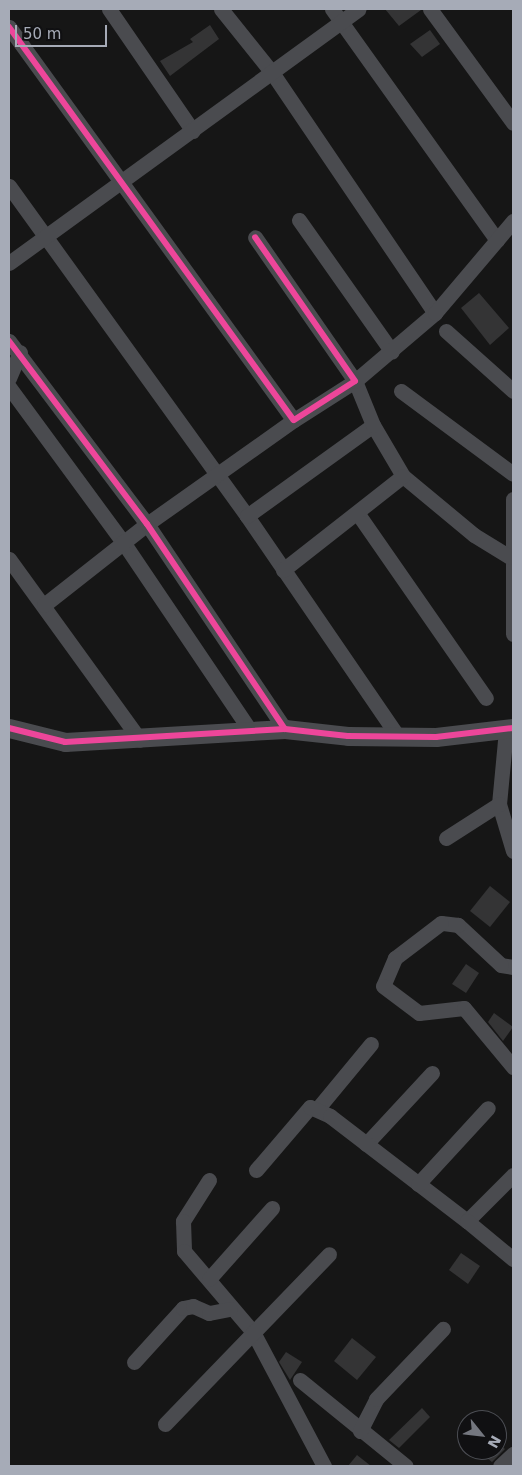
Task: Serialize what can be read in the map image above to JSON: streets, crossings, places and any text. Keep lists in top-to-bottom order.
{
  "scale_bar": "50 m",
  "north": "bottom right"
}
